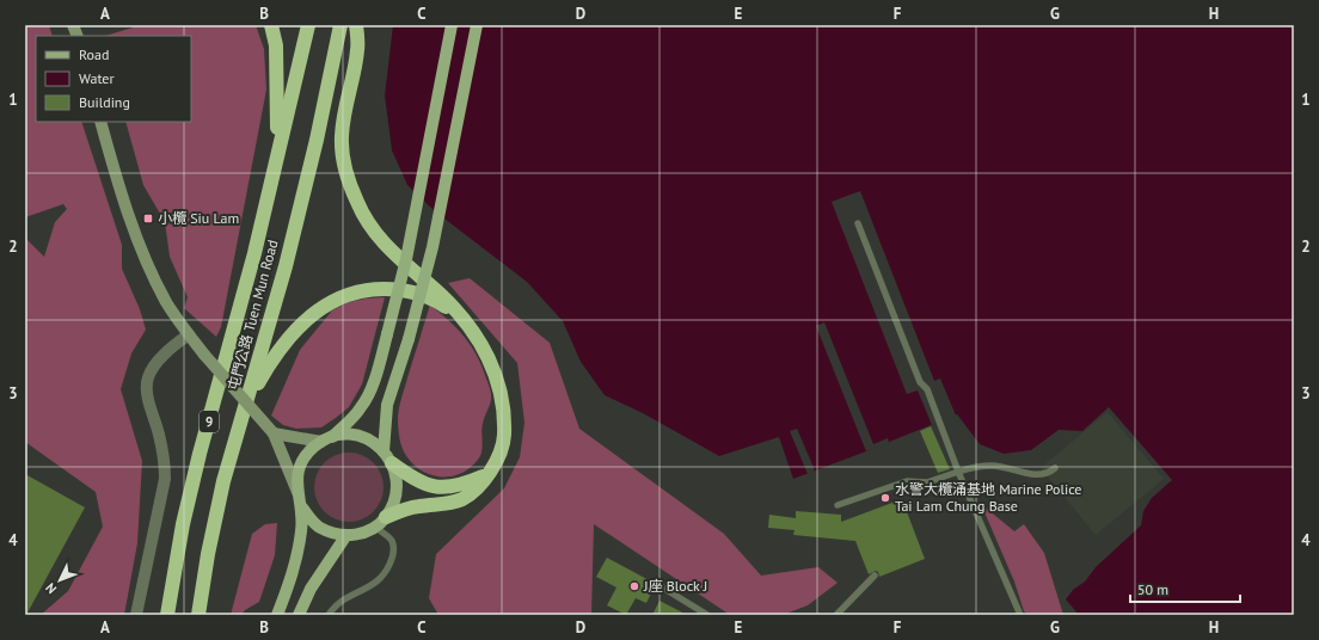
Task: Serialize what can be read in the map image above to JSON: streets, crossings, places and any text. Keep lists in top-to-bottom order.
{
  "streets": {
    "highway": ["屯門公路 Tuen Mun Road", "9"]
  },
  "places": {
    "transit": ["小欖 Siu Lam"],
    "other": ["水警大欖涌基地 Marine Police Tai Lam Chung Base", "J座 Block J"]
  },
  "legend": ["Road", "Water", "Building"],
  "scale_bar": "50 m",
  "north": "bottom left",
  "grid": {
    "columns": [
      "A",
      "B",
      "C",
      "D",
      "E",
      "F",
      "G",
      "H"
    ],
    "rows": [
      "1",
      "2",
      "3",
      "4"
    ]
  }
}
